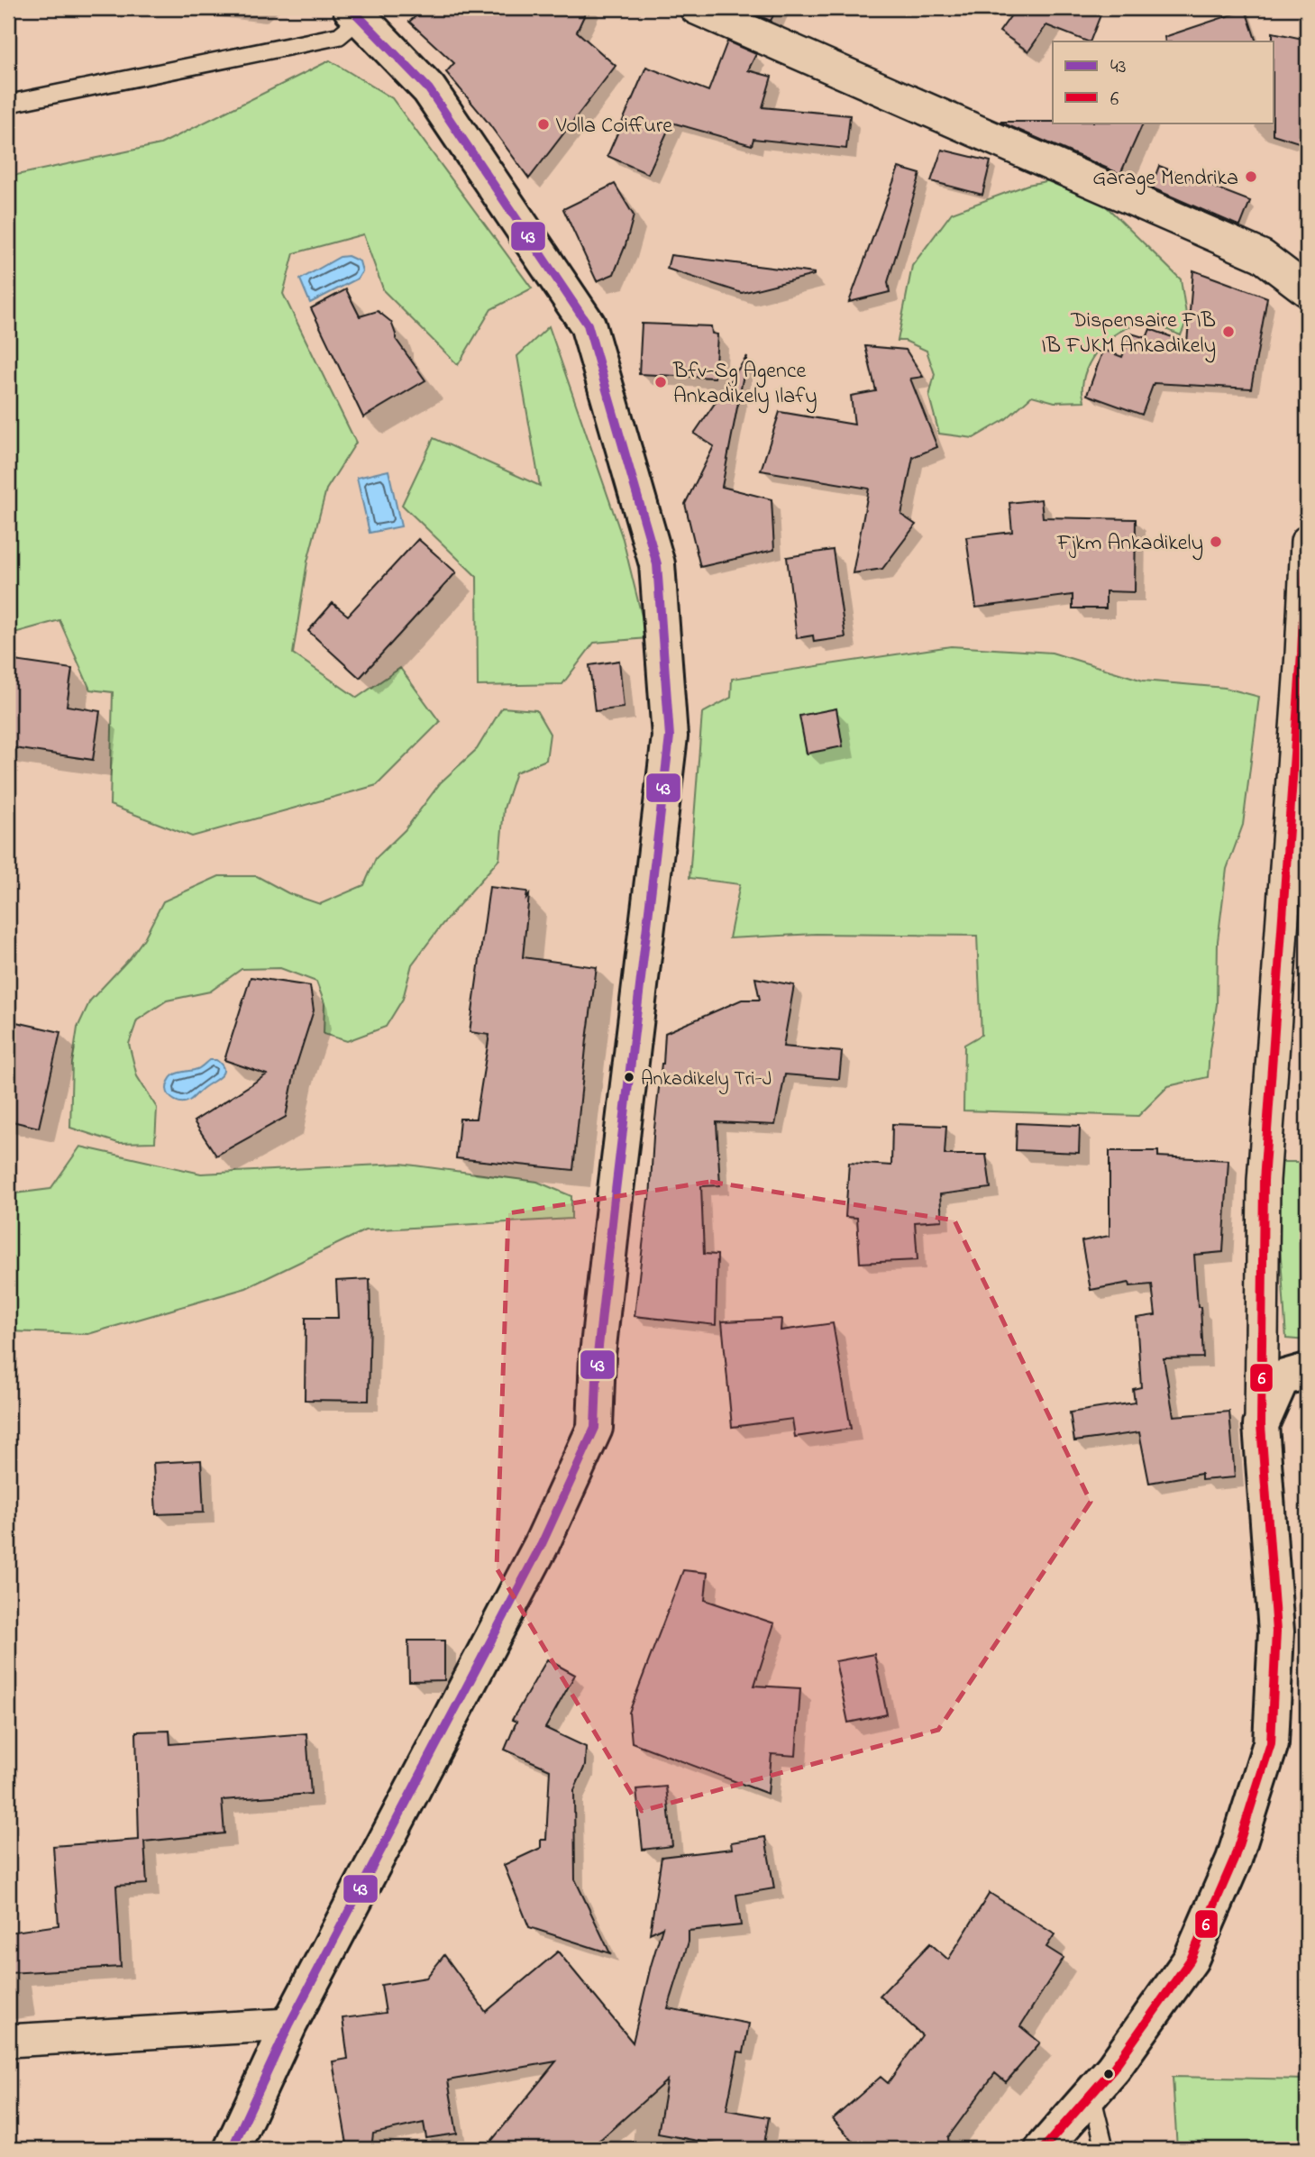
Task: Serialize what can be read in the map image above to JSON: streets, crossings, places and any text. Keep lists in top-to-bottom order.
{
  "places": [
    "Volla Coiffure",
    "Garage Mendrika",
    "Dispensaire FIB IB FJKM Ankadikely",
    "Bfv-Sg Agence Ankadikely Ilafy",
    "Fjkm Ankadikely",
    "Ankadikely Tri-J"
  ],
  "lines": ["transit line 43", "transit line 6"],
  "legend": ["43", "6"]
}
